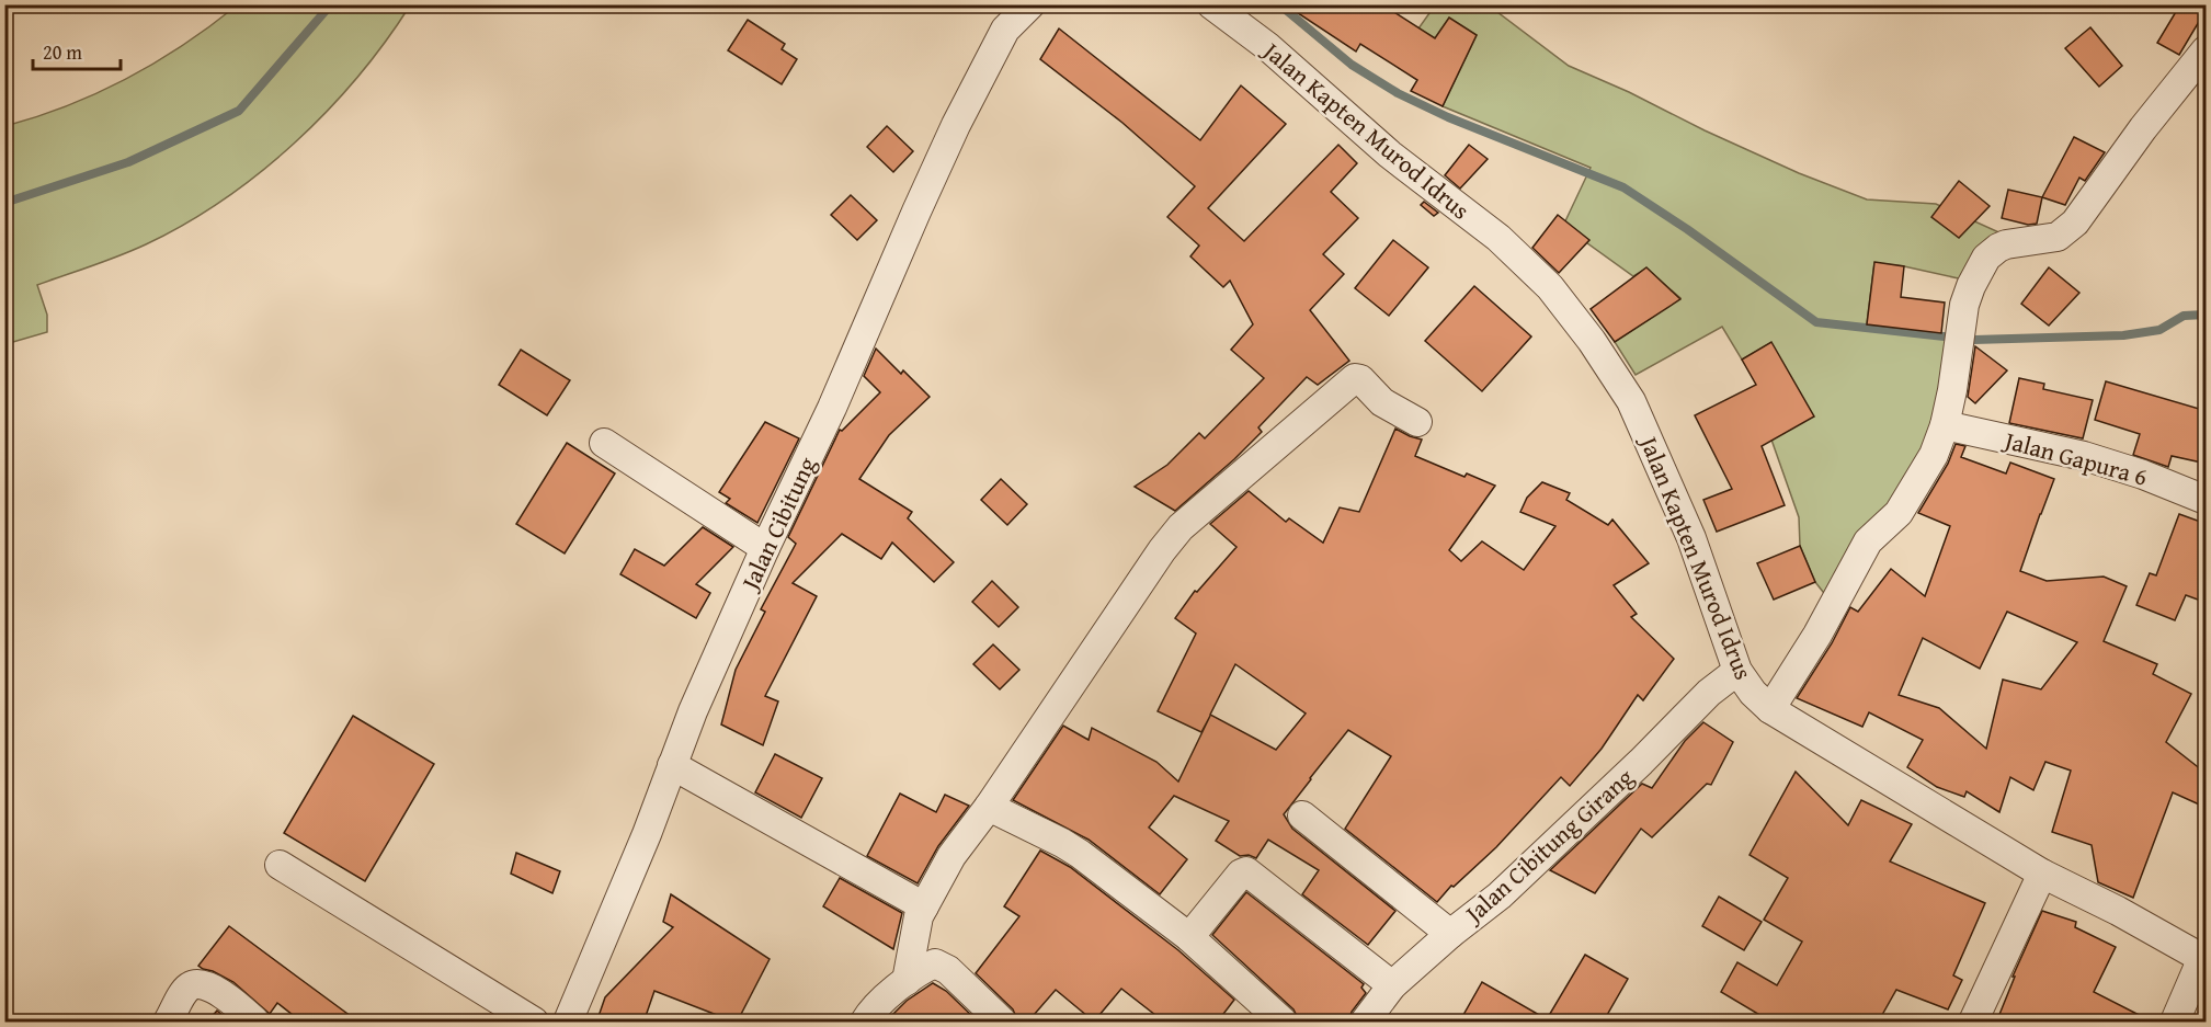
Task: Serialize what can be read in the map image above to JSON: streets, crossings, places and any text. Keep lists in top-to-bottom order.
{
  "streets": {
    "street": [
      "Jalan Kapten Murod Idrus",
      "Jalan Gapura 6",
      "Jalan Cibitung",
      "Jalan Cibitung Girang"
    ]
  },
  "crossings": [
    ["Jalan Kapten Murod Idrus", "Jalan Cibitung Girang"]
  ],
  "scale_bar": "20 m"
}
